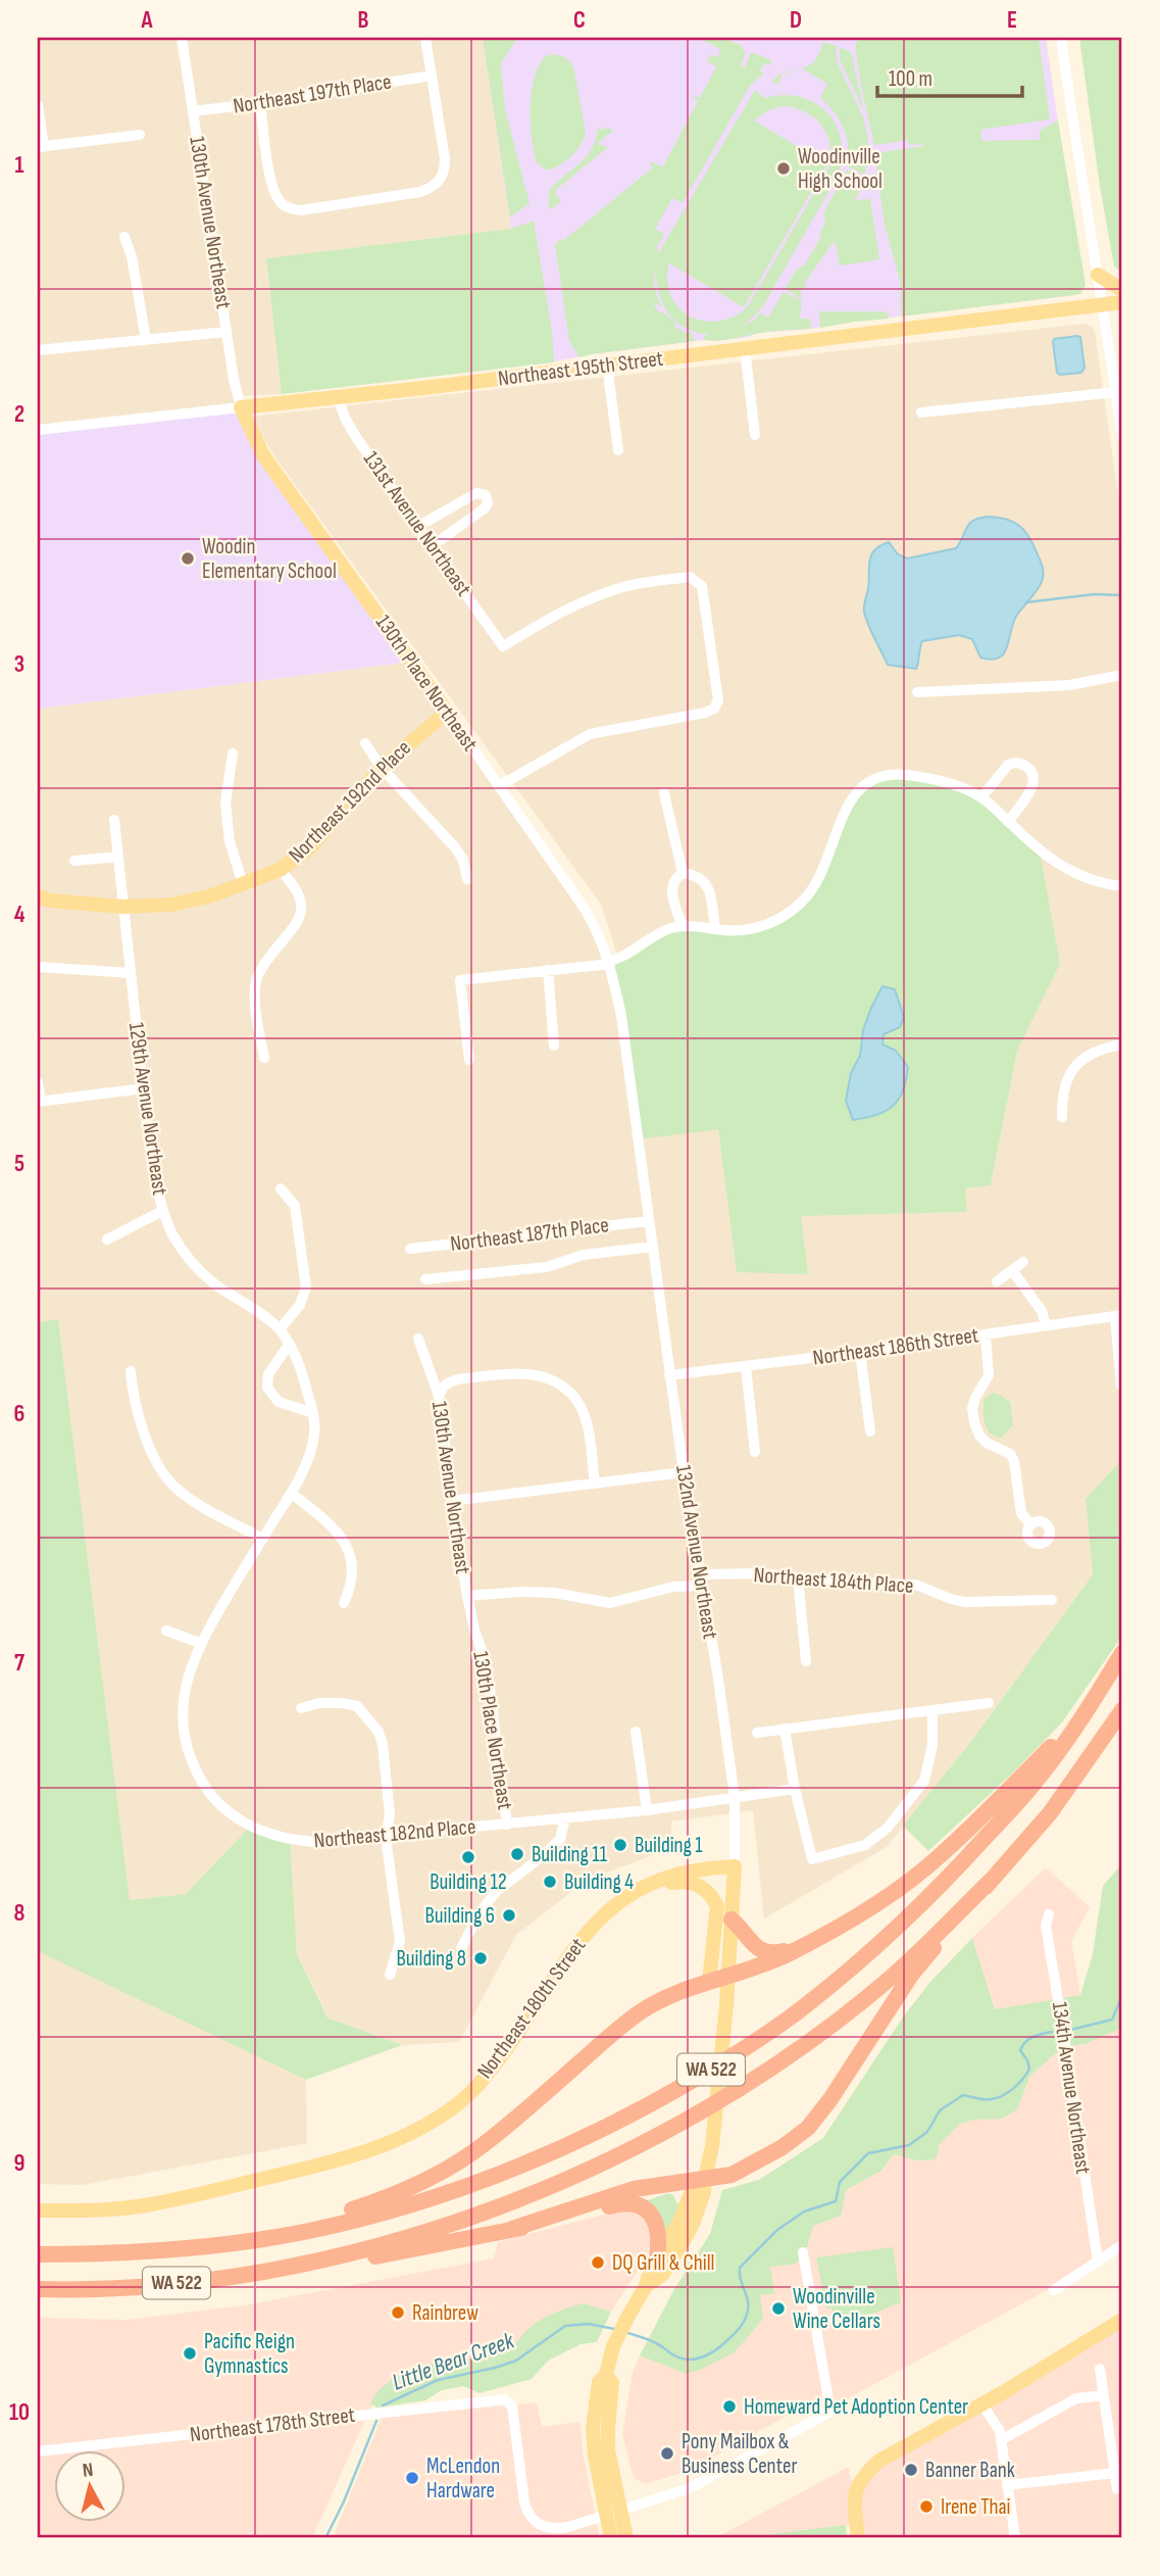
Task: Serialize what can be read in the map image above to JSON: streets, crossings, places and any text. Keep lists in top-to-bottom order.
{
  "streets": {
    "highway": ["WA 522"],
    "main road": [
      "Northeast 195th Street",
      "130th Place Northeast",
      "Northeast 192nd Place",
      "132nd Avenue Northeast",
      "Northeast 180th Street"
    ],
    "street": [
      "Northeast 197th Place",
      "130th Avenue Northeast",
      "131st Avenue Northeast",
      "129th Avenue Northeast",
      "Northeast 187th Place",
      "Northeast 186th Street",
      "Northeast 184th Place",
      "Northeast 182nd Place",
      "134th Avenue Northeast",
      "Northeast 178th Street"
    ]
  },
  "crossings": [
    ["Northeast 197th Place", "130th Avenue Northeast"],
    ["130th Avenue Northeast", "Northeast 195th Street"],
    ["130th Avenue Northeast", "130th Place Northeast"],
    ["130th Avenue Northeast", "Northeast 184th Place"],
    ["Northeast 195th Street", "131st Avenue Northeast"],
    ["Northeast 195th Street", "130th Place Northeast"],
    ["131st Avenue Northeast", "130th Place Northeast"],
    ["130th Place Northeast", "Northeast 192nd Place"],
    ["130th Place Northeast", "132nd Avenue Northeast"],
    ["130th Place Northeast", "Northeast 184th Place"],
    ["130th Place Northeast", "Northeast 182nd Place"],
    ["Northeast 192nd Place", "129th Avenue Northeast"],
    ["129th Avenue Northeast", "Northeast 182nd Place"],
    ["Northeast 187th Place", "132nd Avenue Northeast"],
    ["Northeast 186th Street", "132nd Avenue Northeast"],
    ["132nd Avenue Northeast", "Northeast 184th Place"],
    ["132nd Avenue Northeast", "Northeast 182nd Place"],
    ["132nd Avenue Northeast", "Northeast 180th Street"]
  ],
  "water": ["Little Bear Creek"],
  "places": [
    "Woodinville High School",
    "Woodin Elementary School",
    "Building 1",
    "Building 11",
    "Building 12",
    "Building 4",
    "Building 6",
    "Building 8",
    "DQ Grill & Chill",
    "Woodinville Wine Cellars",
    "Rainbrew",
    "Pacific Reign Gymnastics",
    "Homeward Pet Adoption Center",
    "Pony Mailbox & Business Center",
    "Banner Bank",
    "McLendon Hardware",
    "Irene Thai"
  ],
  "scale_bar": "100 m",
  "north": "top",
  "grid": {
    "columns": [
      "A",
      "B",
      "C",
      "D",
      "E"
    ],
    "rows": [
      "1",
      "2",
      "3",
      "4",
      "5",
      "6",
      "7",
      "8",
      "9",
      "10"
    ]
  }
}
